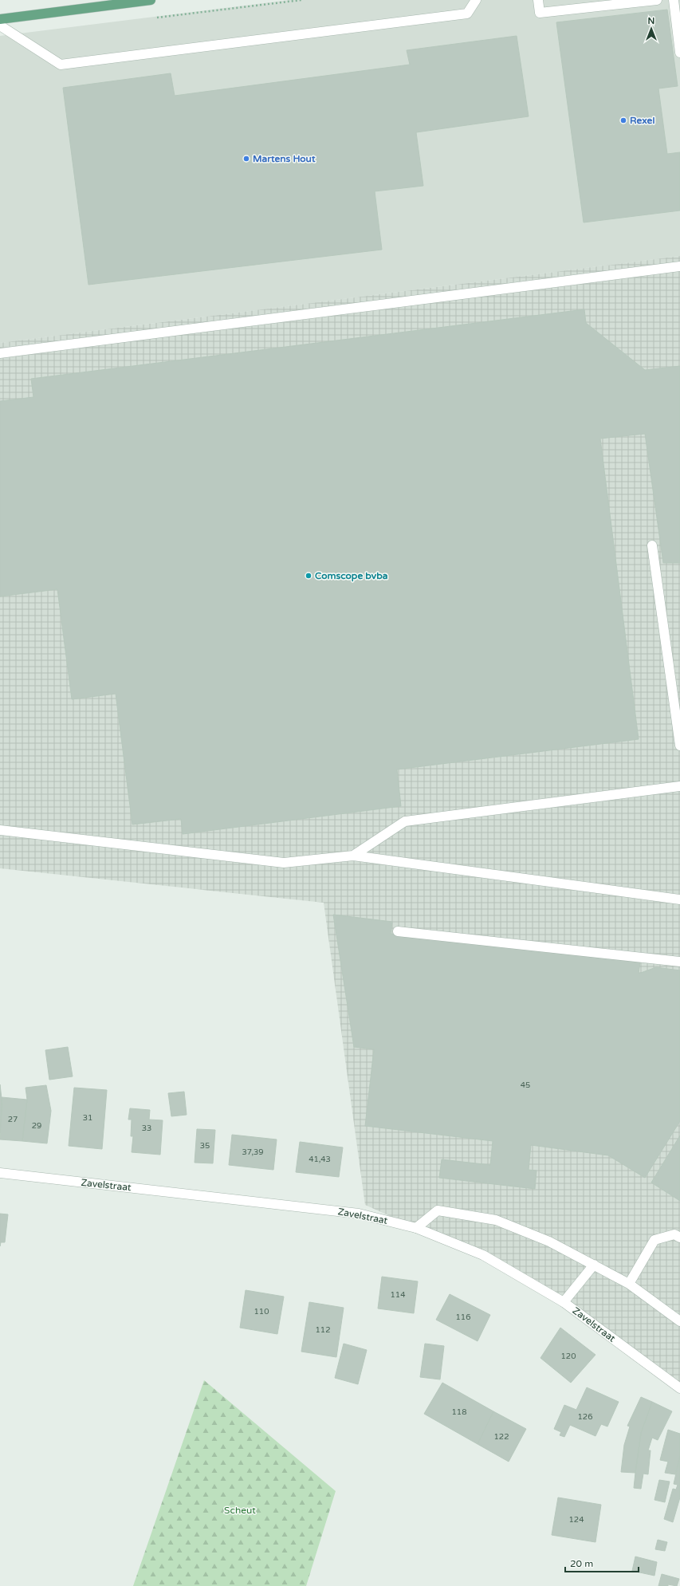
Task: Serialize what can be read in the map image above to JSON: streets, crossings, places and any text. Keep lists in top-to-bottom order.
{
  "streets": {
    "street": ["Zavelstraat"]
  },
  "parks": ["Scheut"],
  "places": ["Rexel", "Martens Hout", "Comscope bvba"],
  "house_numbers": [
    "45",
    "31",
    "27",
    "29",
    "33",
    "35",
    "37,39",
    "41,43",
    "114",
    "110",
    "116",
    "112",
    "120",
    "118",
    "126",
    "122",
    "124"
  ],
  "scale_bar": "20 m",
  "north": "top"
}
